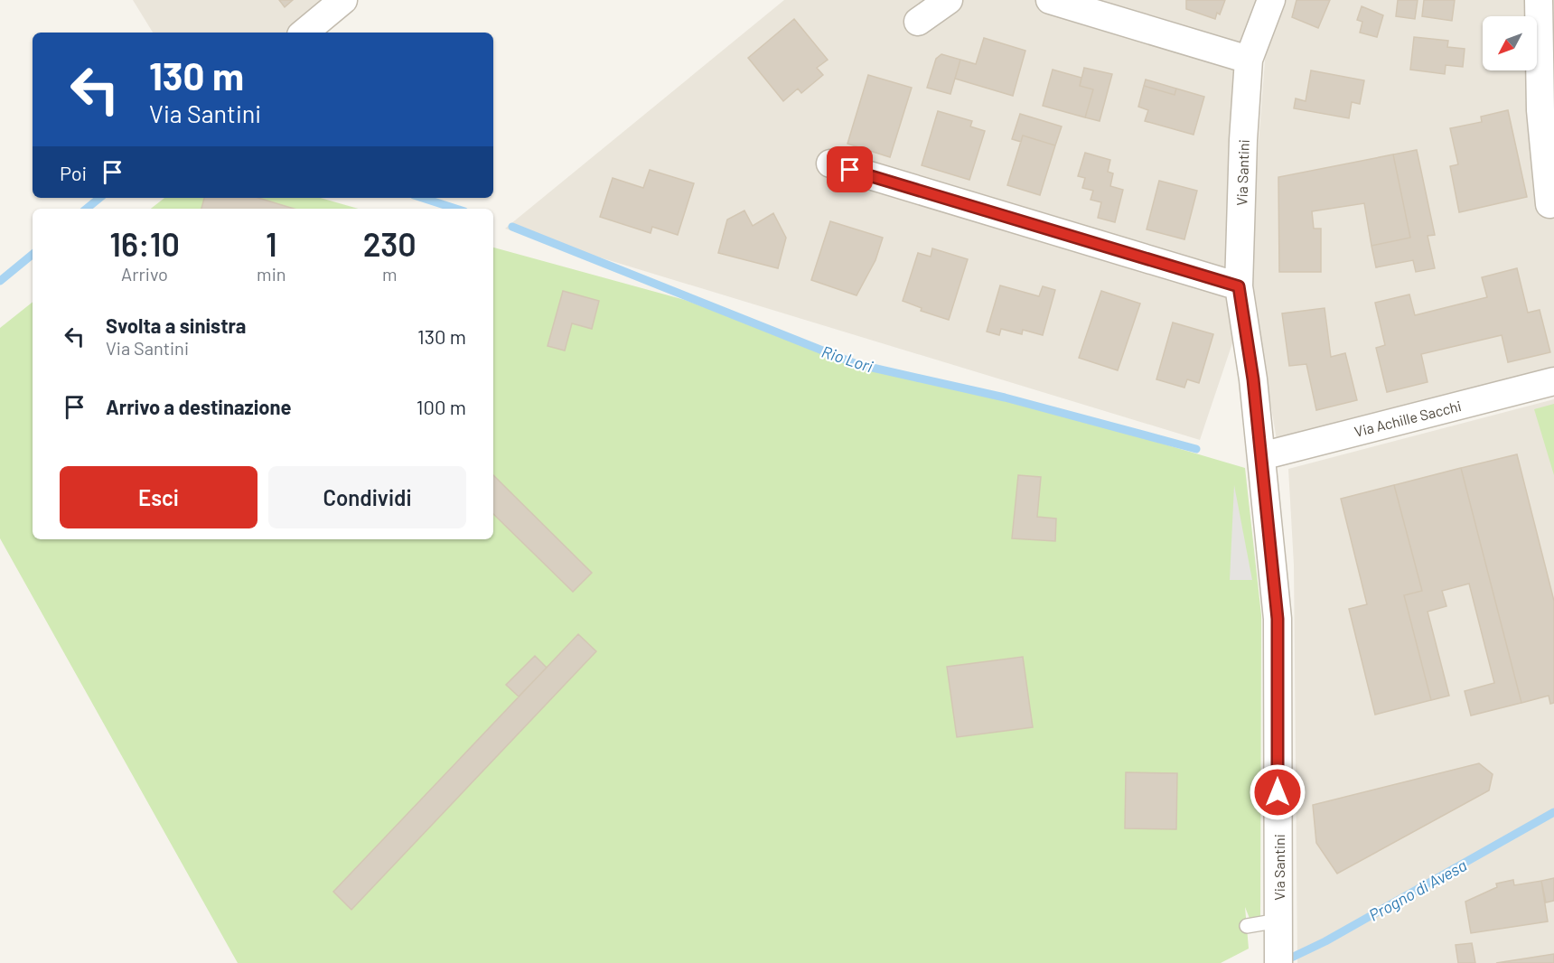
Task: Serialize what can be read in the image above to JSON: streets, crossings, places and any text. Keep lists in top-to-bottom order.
{
  "streets": {
    "street": ["Via Santini", "Via Achille Sacchi"]
  },
  "crossings": [
    ["Via Santini", "Via Achille Sacchi"]
  ],
  "water": ["Rio Lori", "Progno di Avesa"],
  "north": "bottom left",
  "page": {
    "turn": ["130 m", "Via Santini"],
    "then": "Poi",
    "eta": [
      "16:10",
      "Arrivo",
      "1",
      "min",
      "230",
      "m"
    ],
    "list": [
      {
        "name": "Svolta a sinistra",
        "note": "Via Santini",
        "value": "130 m"
      },
      {
        "name": "Arrivo a destinazione",
        "value": "100 m"
      }
    ],
    "buttons": ["Esci", "Condividi"]
  }
}
